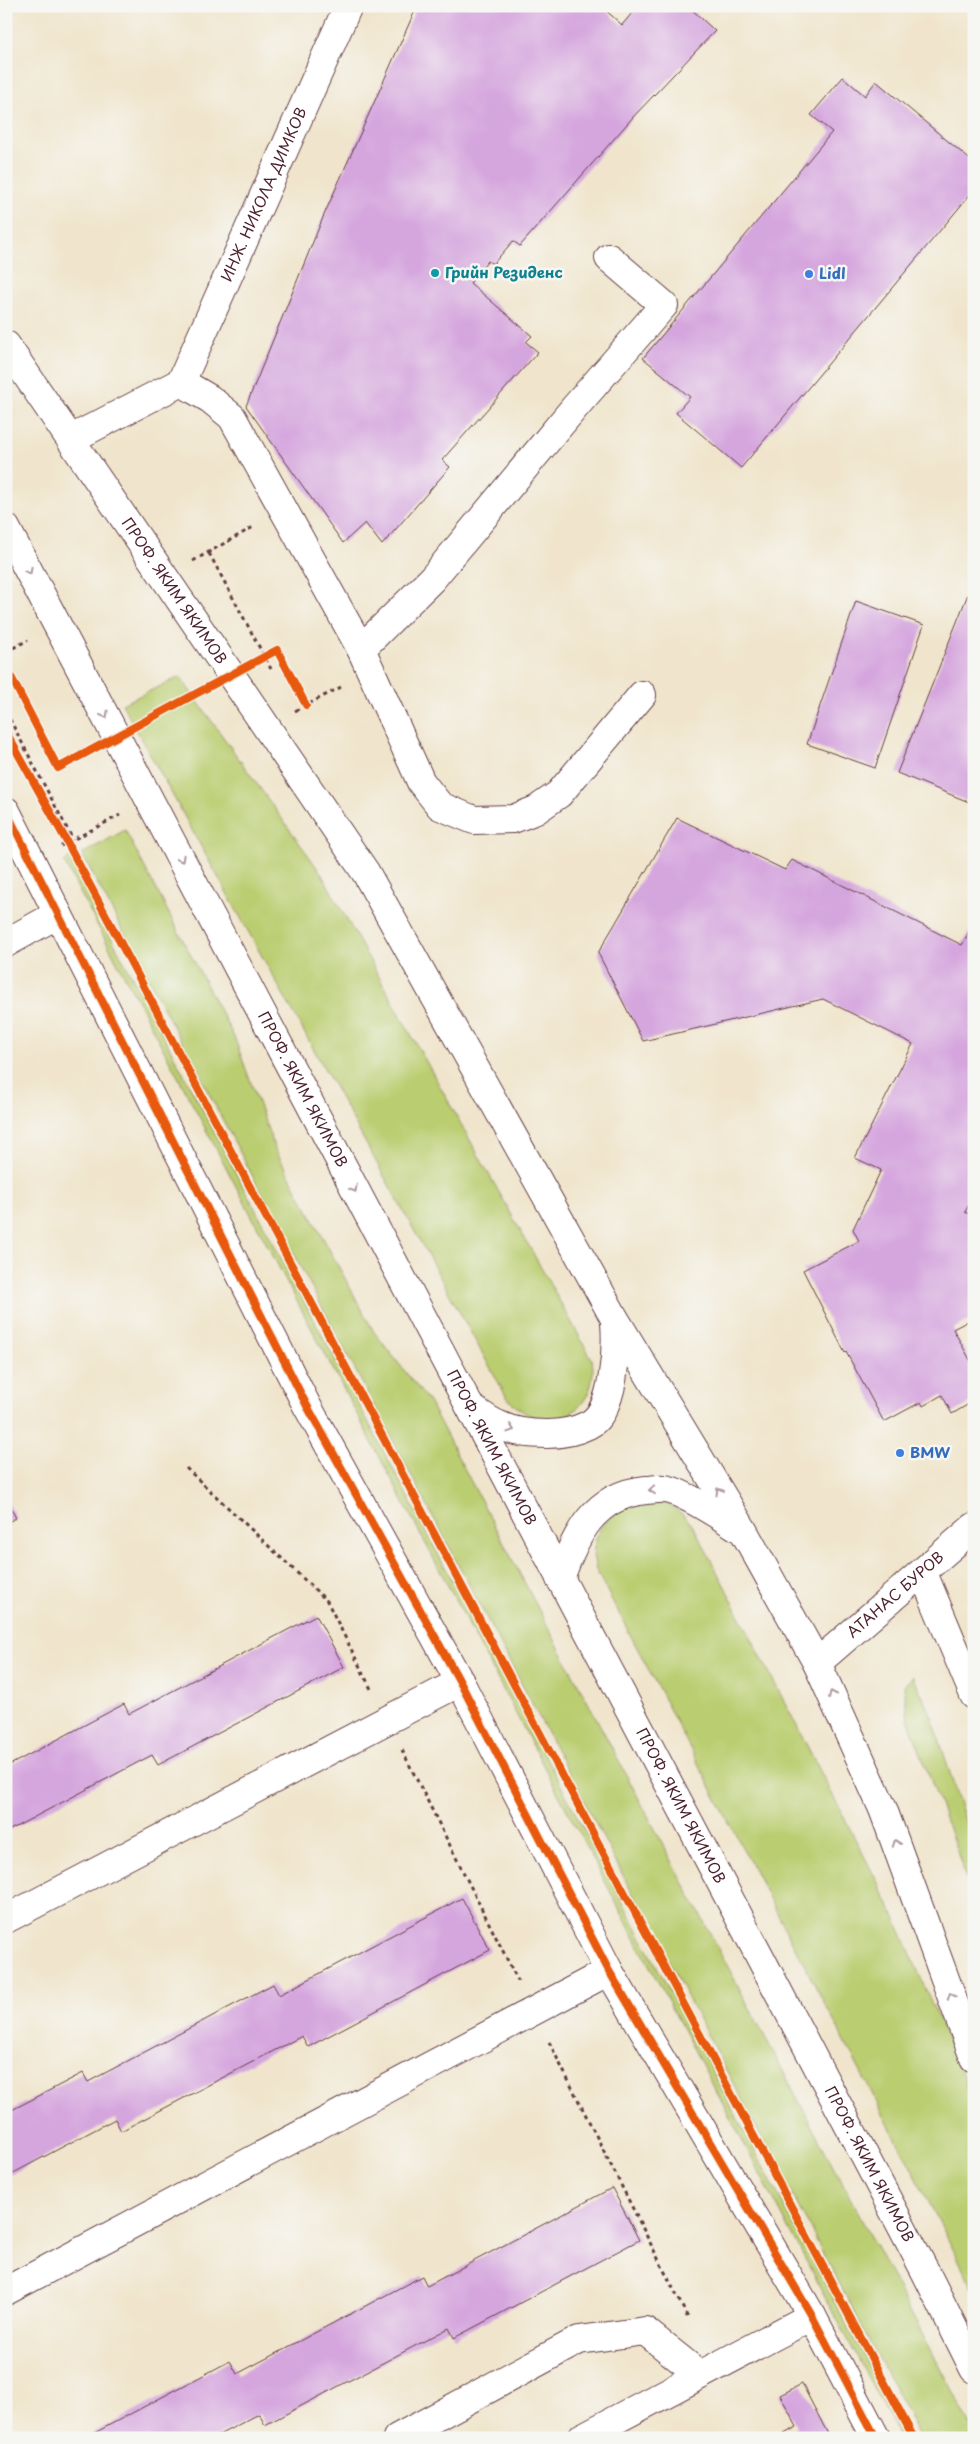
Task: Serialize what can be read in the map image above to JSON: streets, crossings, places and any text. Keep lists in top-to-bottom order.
{
  "streets": {
    "main road": ["ИНЖ. НИКОЛА ДИМКОВ", "ПРОФ. ЯКИМ ЯКИМОВ", "АТАНАС БУРОВ"]
  },
  "crossings": [
    ["ПРОФ. ЯКИМ ЯКИМОВ", "АТАНАС БУРОВ"]
  ],
  "places": ["Грийн Резиденс", "Lidl", "BMW"]
}
